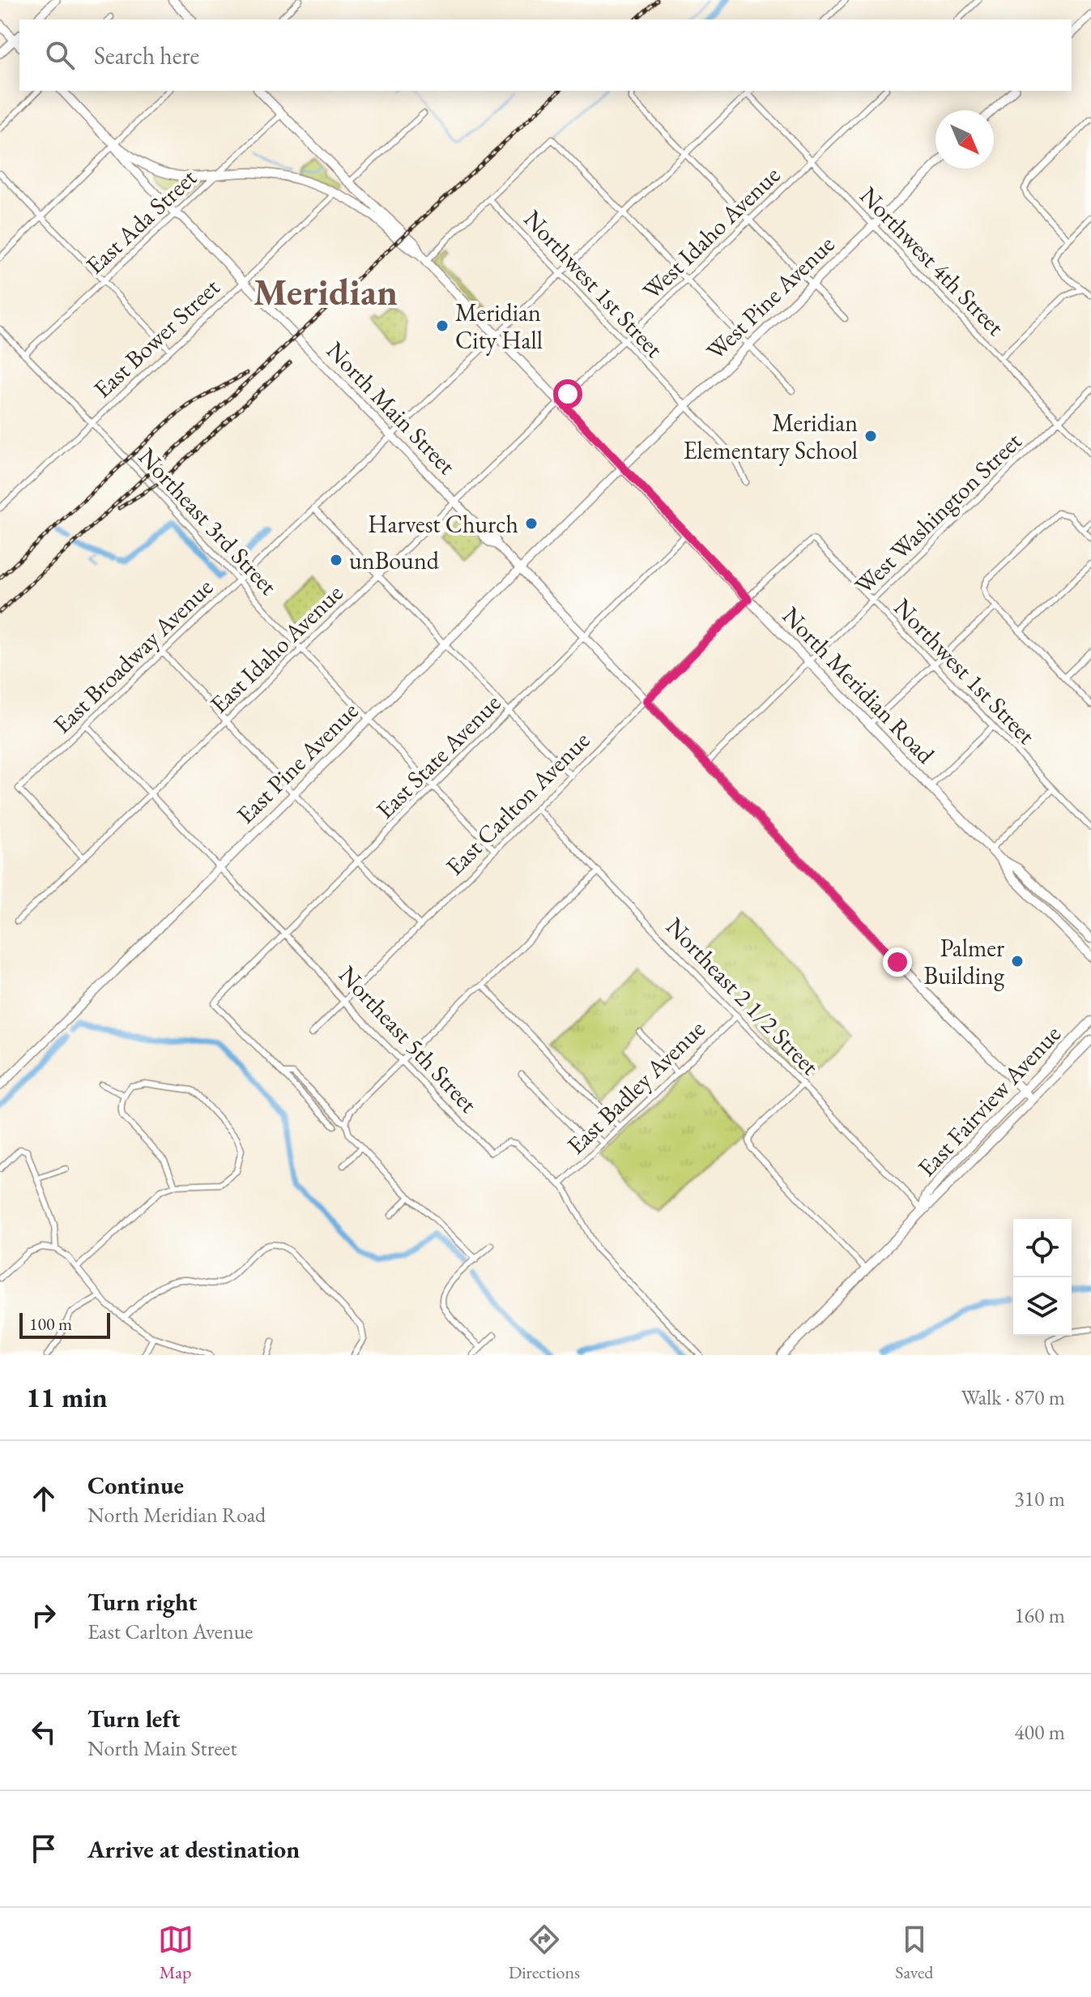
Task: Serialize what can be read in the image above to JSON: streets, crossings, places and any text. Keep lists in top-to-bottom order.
{
  "streets": {
    "main road": ["North Main Street", "North Meridian Road", "East Fairview Avenue"],
    "street": [
      "East Ada Street",
      "West Idaho Avenue",
      "Northwest 4th Street",
      "Northwest 1st Street",
      "West Pine Avenue",
      "East Bower Street",
      "West Washington Street",
      "Northeast 3rd Street",
      "East Idaho Avenue",
      "East Broadway Avenue",
      "East State Avenue",
      "East Pine Avenue",
      "East Carlton Avenue",
      "Northeast 2 1/2 Street",
      "Northeast 5th Street",
      "East Badley Avenue"
    ]
  },
  "crossings": [
    ["East Ada Street", "North Main Street"],
    ["East Ada Street", "Northeast 3rd Street"],
    ["East Ada Street", "North Meridian Road"],
    ["West Idaho Avenue", "Northwest 4th Street"],
    ["West Idaho Avenue", "Northwest 1st Street"],
    ["West Idaho Avenue", "East Idaho Avenue"],
    ["West Idaho Avenue", "North Meridian Road"],
    ["Northwest 4th Street", "West Pine Avenue"],
    ["Northwest 4th Street", "West Washington Street"],
    ["Northwest 4th Street", "East Broadway Avenue"],
    ["Northwest 1st Street", "West Pine Avenue"],
    ["Northwest 1st Street", "West Washington Street"],
    ["Northwest 1st Street", "East Broadway Avenue"],
    ["Northwest 1st Street", "East Carlton Avenue"],
    ["West Pine Avenue", "North Meridian Road"],
    ["West Pine Avenue", "East Pine Avenue"],
    ["East Bower Street", "North Main Street"],
    ["East Bower Street", "Northeast 3rd Street"],
    ["East Bower Street", "North Meridian Road"],
    ["North Main Street", "West Washington Street"],
    ["North Main Street", "East Idaho Avenue"],
    ["North Main Street", "East Broadway Avenue"],
    ["North Main Street", "North Meridian Road"],
    ["North Main Street", "East State Avenue"],
    ["North Main Street", "East Pine Avenue"],
    ["North Main Street", "East Carlton Avenue"],
    ["North Main Street", "East Fairview Avenue"],
    ["West Washington Street", "North Meridian Road"],
    ["Northeast 3rd Street", "East Idaho Avenue"],
    ["Northeast 3rd Street", "East Broadway Avenue"],
    ["Northeast 3rd Street", "East State Avenue"],
    ["Northeast 3rd Street", "East Pine Avenue"],
    ["Northeast 3rd Street", "East Carlton Avenue"],
    ["East Idaho Avenue", "East Broadway Avenue"],
    ["East Idaho Avenue", "North Meridian Road"],
    ["East Idaho Avenue", "Northeast 5th Street"],
    ["East Broadway Avenue", "North Meridian Road"],
    ["East Broadway Avenue", "Northeast 5th Street"],
    ["North Meridian Road", "East State Avenue"],
    ["North Meridian Road", "East Pine Avenue"],
    ["North Meridian Road", "East Carlton Avenue"],
    ["East State Avenue", "Northeast 5th Street"],
    ["East Pine Avenue", "Northeast 5th Street"],
    ["East Carlton Avenue", "Northeast 2 1/2 Street"],
    ["East Carlton Avenue", "Northeast 5th Street"],
    ["Northeast 2 1/2 Street", "East Badley Avenue"],
    ["Northeast 2 1/2 Street", "East Fairview Avenue"],
    ["Northeast 5th Street", "East Badley Avenue"]
  ],
  "districts": ["Meridian"],
  "places": [
    "Meridian City Hall",
    "Meridian Elementary School",
    "Harvest Church",
    "unBound",
    "Palmer Building"
  ],
  "scale_bar": "100 m",
  "north": "bottom right",
  "page": {
    "search": "Search here",
    "scale": "100 m",
    "heading": ["11 min", "Walk · 870 m"],
    "list": [
      ["Continue", "North Meridian Road", "310 m"],
      ["Turn right", "East Carlton Avenue", "160 m"],
      ["Turn left", "North Main Street", "400 m"],
      "Arrive at destination"
    ],
    "nav": ["Map", "Directions", "Saved"]
  }
}
